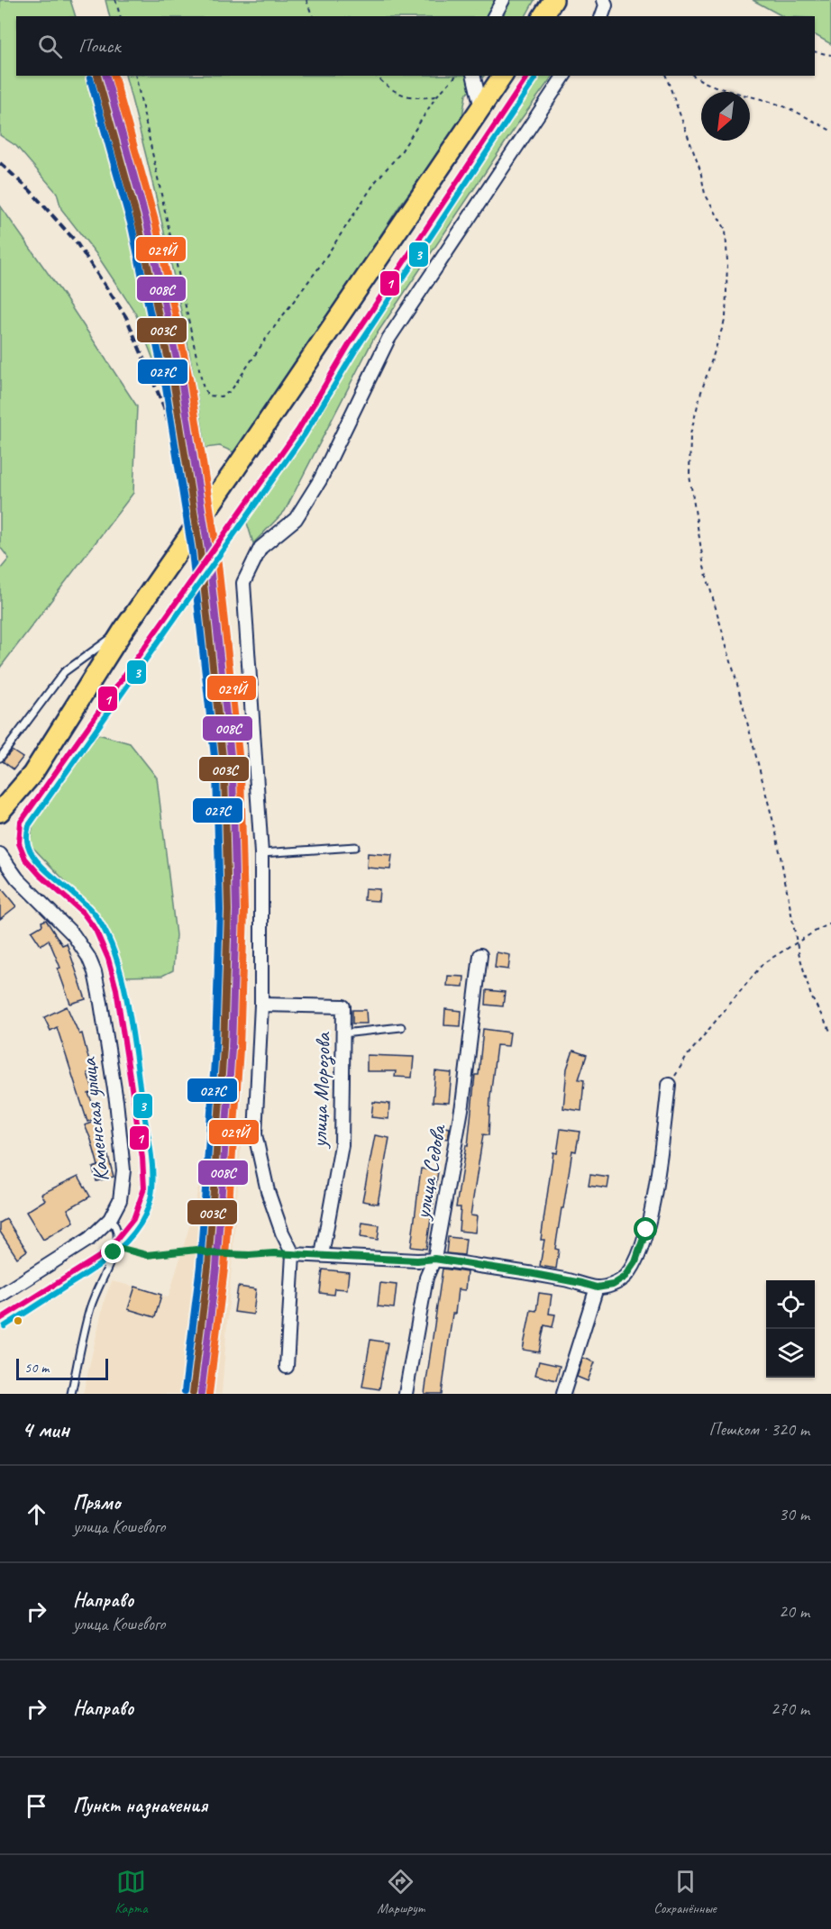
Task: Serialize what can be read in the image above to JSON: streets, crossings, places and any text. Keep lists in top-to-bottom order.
{
  "streets": {
    "street": ["улица Морозова", "Каменская улица", "улица Седова"]
  },
  "lines": [
    "transit line 1",
    "transit line 008С",
    "transit line 003С",
    "transit line 029Й",
    "transit line 3",
    "transit line 027С"
  ],
  "scale_bar": "50 m",
  "north": "bottom left",
  "page": {
    "search": "Поиск",
    "scale": "50 m",
    "heading": ["4 мин", "Пешком · 320 m"],
    "list": [
      ["Прямо", "улица Кошевого", "30 m"],
      ["Направо", "улица Кошевого", "20 m"],
      ["Направо", "270 m"],
      "Пункт назначения"
    ],
    "nav": ["Карта", "Маршрут", "Сохранённые"]
  }
}
